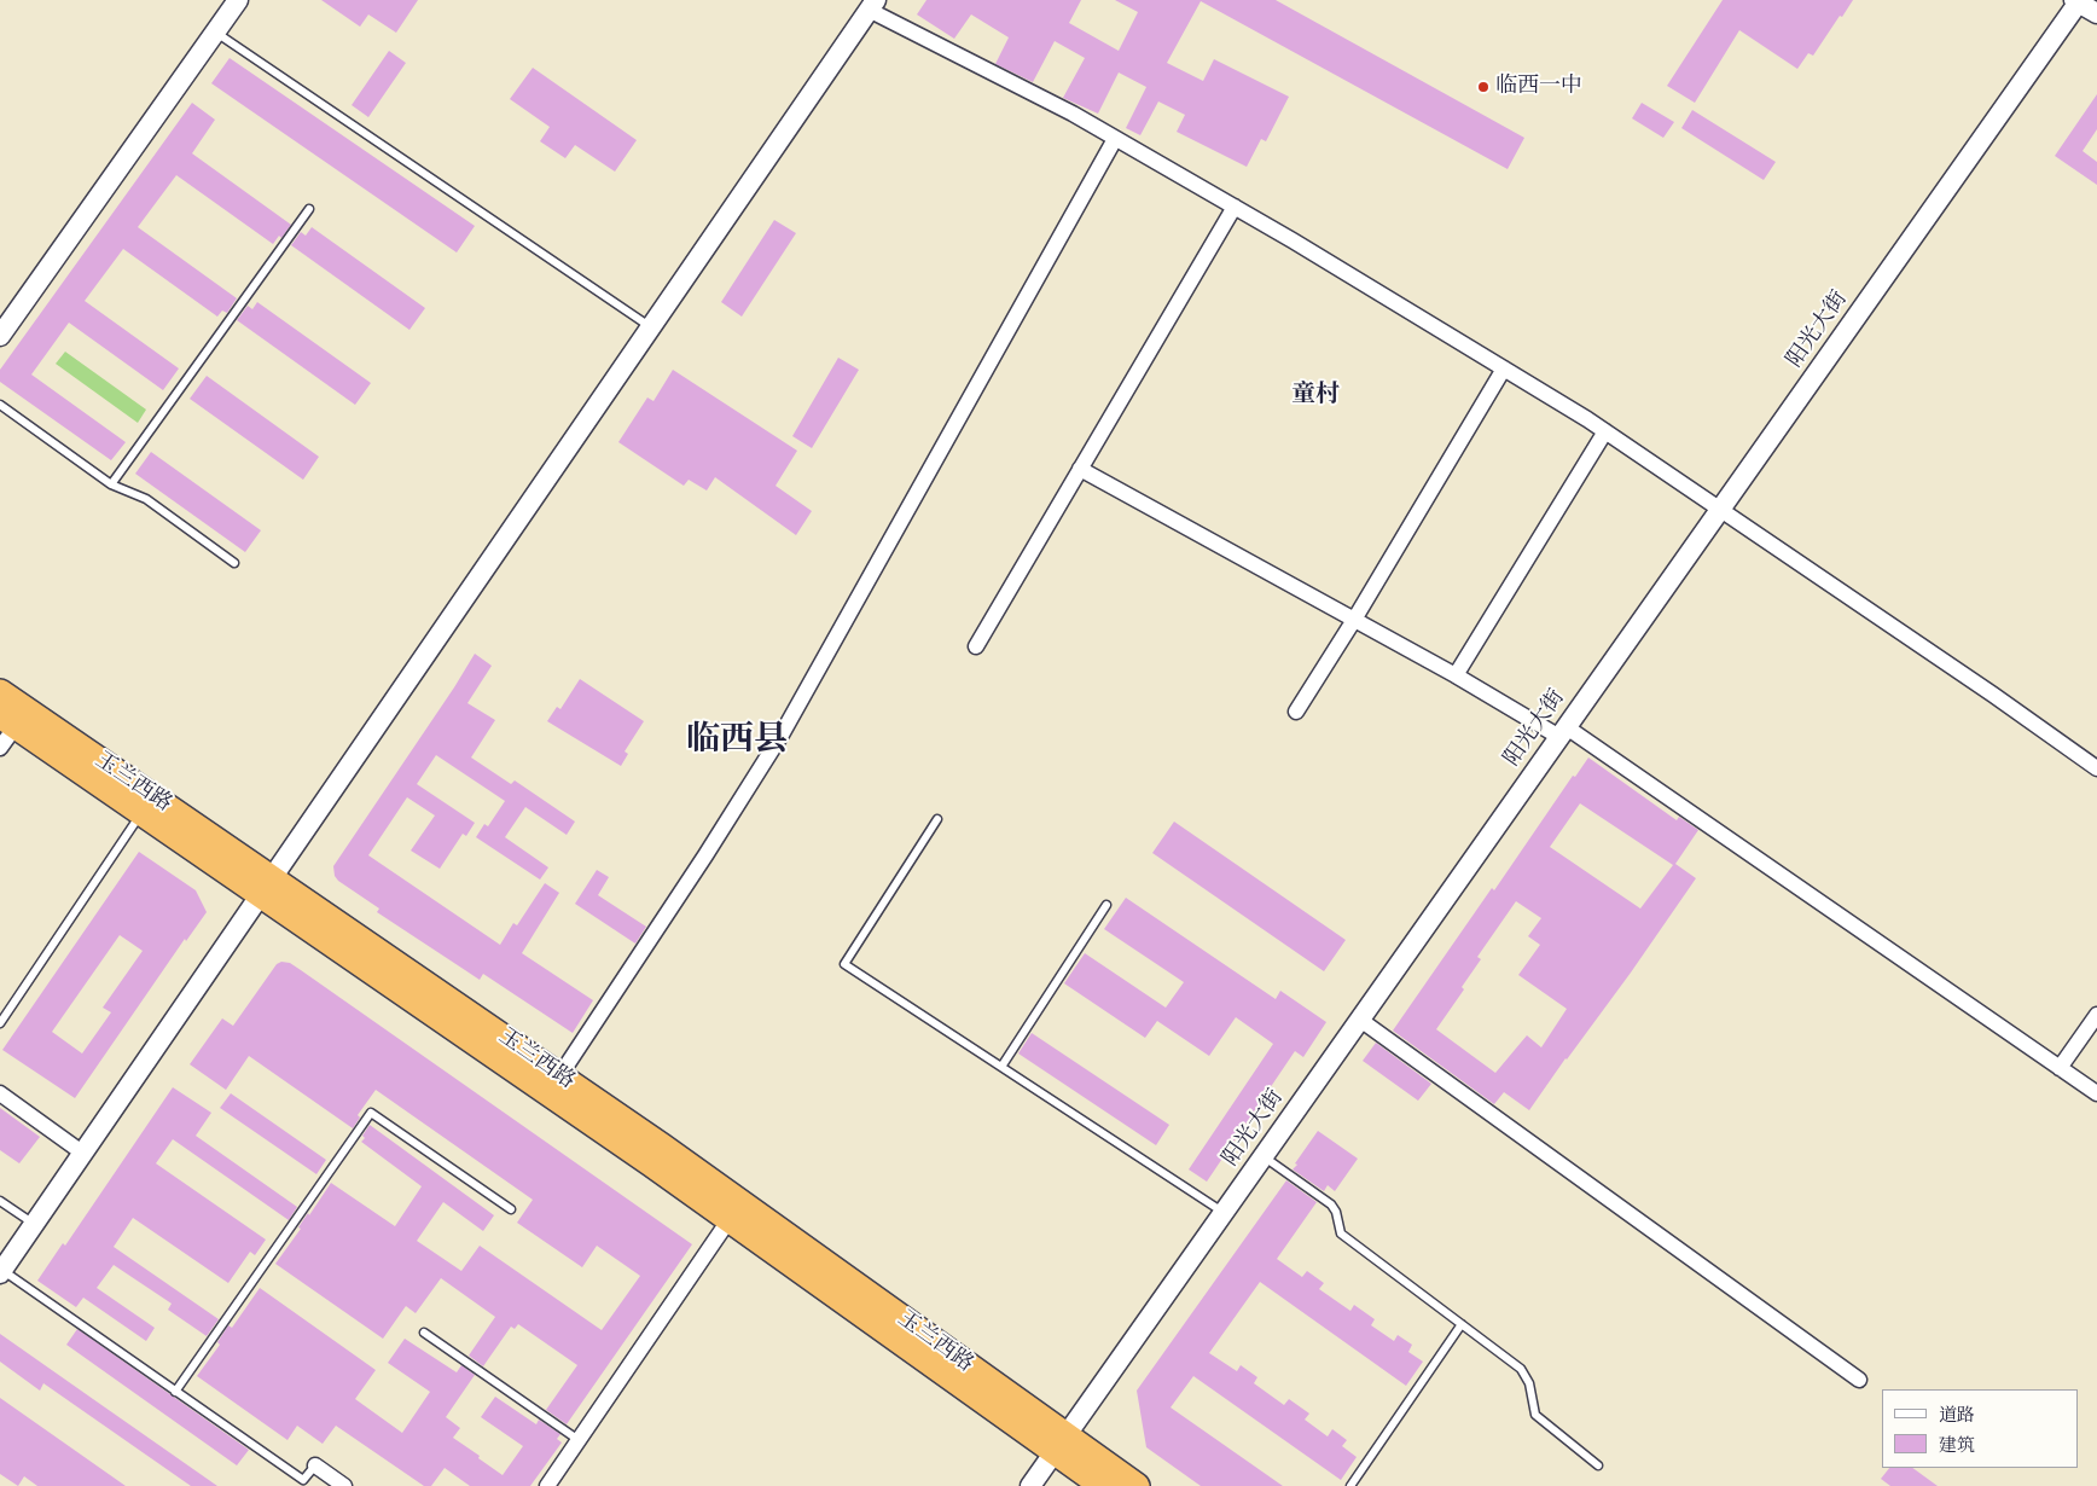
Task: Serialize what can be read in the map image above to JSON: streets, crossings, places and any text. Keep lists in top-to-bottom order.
{
  "streets": {
    "highway": ["玉兰西路"],
    "street": ["阳光大街"]
  },
  "crossings": [
    ["阳光大街", "玉兰西路"]
  ],
  "districts": ["童村", "临西县"],
  "places": ["临西一中"],
  "legend": ["道路", "建筑"]
}
